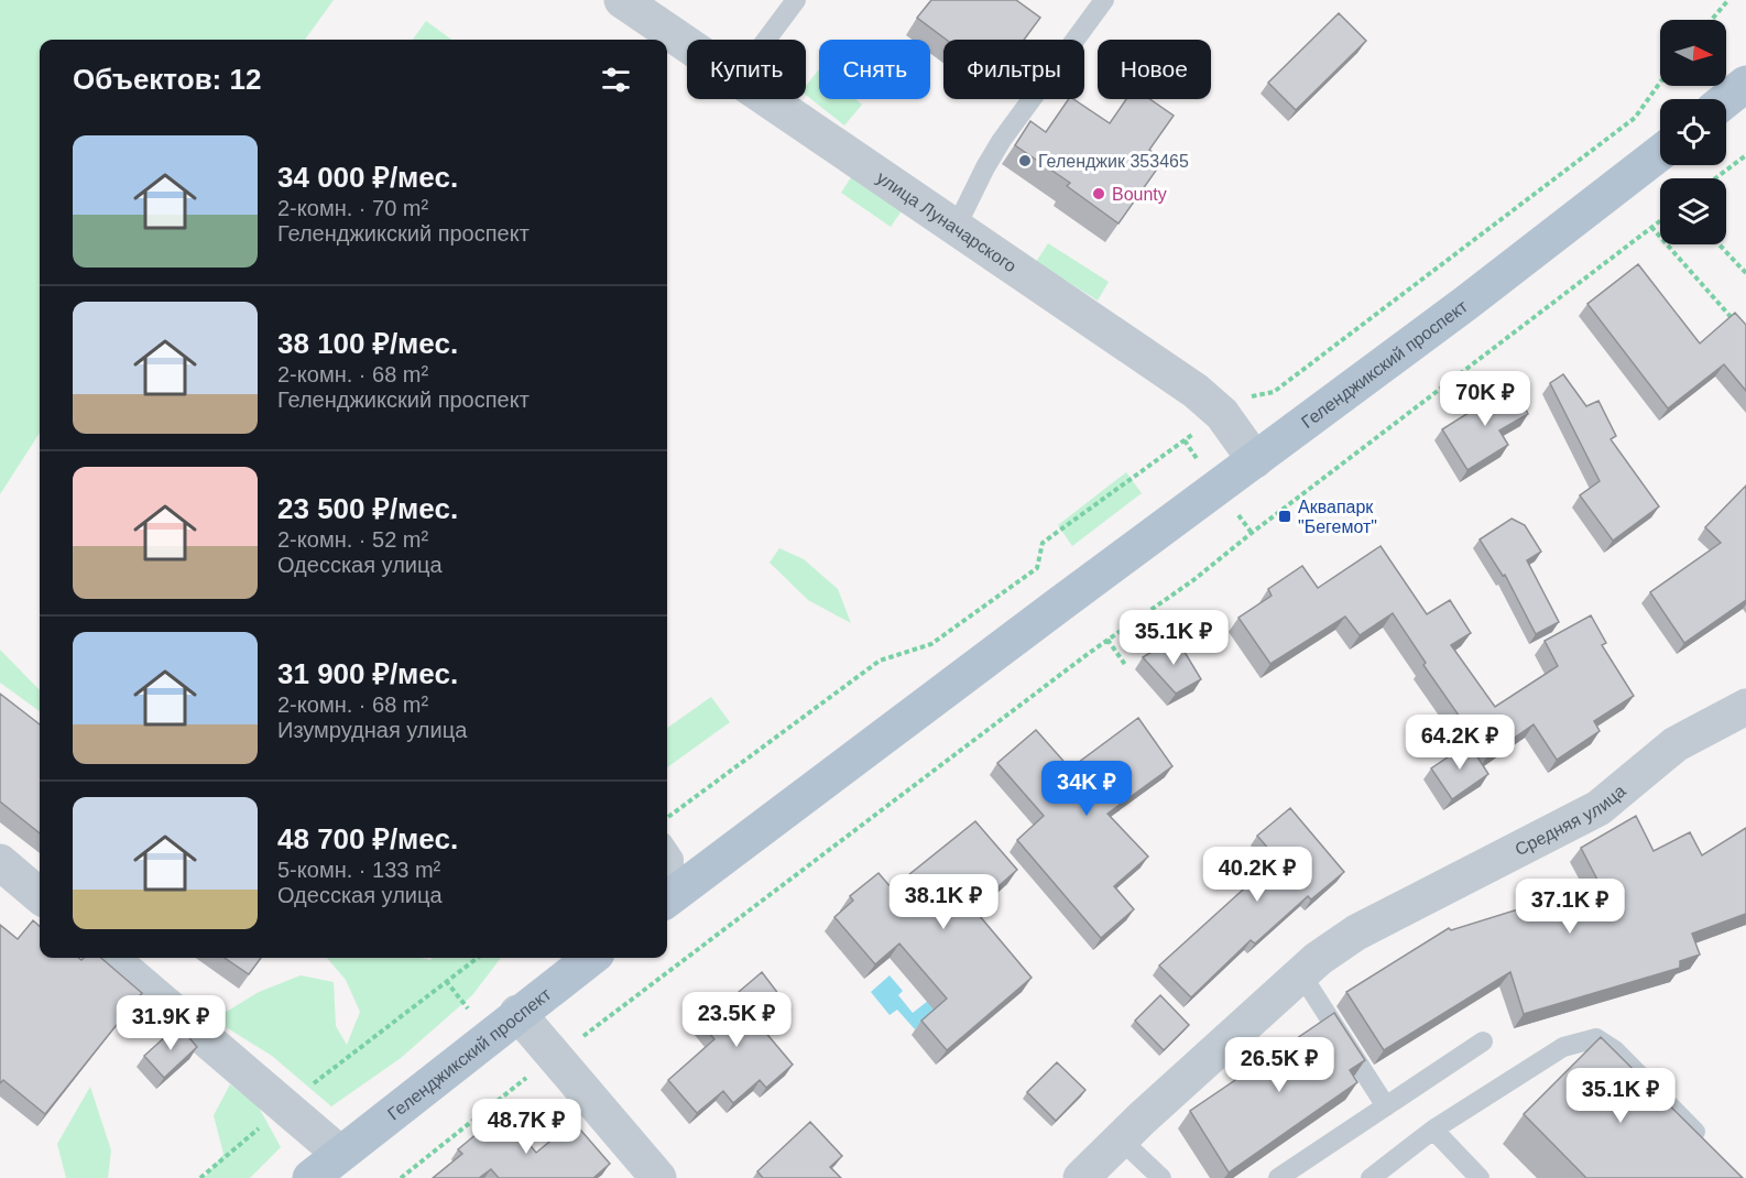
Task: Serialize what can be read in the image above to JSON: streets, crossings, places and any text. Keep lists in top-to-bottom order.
{
  "streets": {
    "main road": ["Геленджикский проспект"],
    "street": ["улица Луначарского", "Средняя улица"]
  },
  "crossings": [
    ["улица Луначарского", "Геленджикский проспект"]
  ],
  "places": {
    "other": ["Геленджик 353465", "Bounty"],
    "transit": ["Аквапарк \"Бегемот\""]
  },
  "north": "right",
  "page": {
    "chip": [
      "Купить",
      "Снять",
      "Фильтры",
      "Новое"
    ],
    "heading": "Объектов: 12",
    "list": [
      {
        "name": "34 000 ₽/мес.",
        "note": "2-комн. · 70 m² · Геленджикский проспект"
      },
      {
        "name": "38 100 ₽/мес.",
        "note": "2-комн. · 68 m² · Геленджикский проспект"
      },
      {
        "name": "23 500 ₽/мес.",
        "note": "2-комн. · 52 m² · Одесская улица"
      },
      {
        "name": "31 900 ₽/мес.",
        "note": "2-комн. · 68 m² · Изумрудная улица"
      },
      {
        "name": "48 700 ₽/мес.",
        "note": "5-комн. · 133 m² · Одесская улица"
      }
    ],
    "price": [
      "70K ₽",
      "35.1K ₽",
      "64.2K ₽",
      "34K ₽",
      "40.2K ₽",
      "38.1K ₽",
      "37.1K ₽",
      "23.5K ₽",
      "31.9K ₽",
      "26.5K ₽",
      "35.1K ₽",
      "48.7K ₽"
    ]
  }
}
